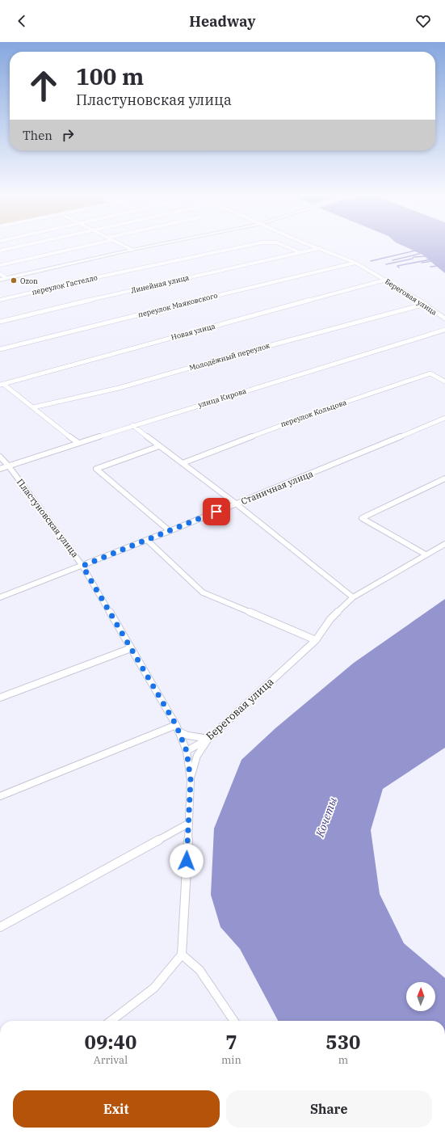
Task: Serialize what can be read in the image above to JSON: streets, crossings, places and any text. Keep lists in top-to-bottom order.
{
  "streets": {
    "street": [
      "Линейная улица",
      "переулок Гастелло",
      "Береговая улица",
      "переулок Маяковского",
      "Новая улица",
      "Молодёжный переулок",
      "улица Кирова",
      "переулок Кольцова",
      "Станичная улица",
      "Пластуновская улица"
    ]
  },
  "crossings": [
    ["Линейная улица", "переулок Гастелло"],
    ["Линейная улица", "Береговая улица"],
    ["Береговая улица", "переулок Маяковского"],
    ["Береговая улица", "Новая улица"],
    ["Береговая улица", "Молодёжный переулок"],
    ["Береговая улица", "Пластуновская улица"],
    ["улица Кирова", "Пластуновская улица"],
    ["Станичная улица", "Пластуновская улица"]
  ],
  "water": ["Кочеты"],
  "places": ["Ozon"],
  "north": "top",
  "page": {
    "header": "Headway",
    "turn": ["100 m", "Пластуновская улица"],
    "then": "Then",
    "eta": [
      "09:40",
      "Arrival",
      "7",
      "min",
      "530",
      "m"
    ],
    "buttons": ["Exit", "Share"]
  }
}
